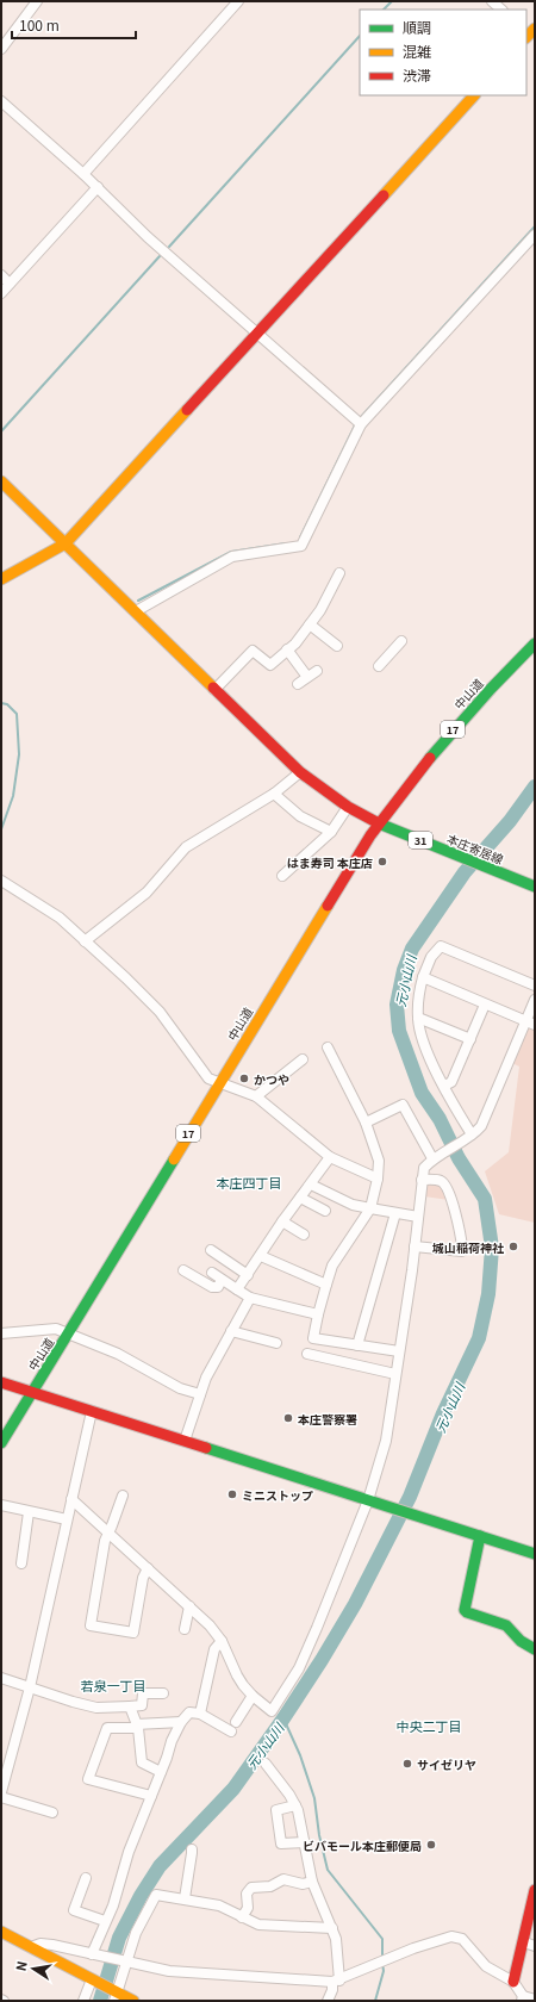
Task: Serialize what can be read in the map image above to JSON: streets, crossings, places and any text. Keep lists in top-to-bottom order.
{
  "streets": {
    "main road": [
      "中山道",
      "17",
      "31",
      "本庄寄居線"
    ]
  },
  "crossings": [
    ["中山道", "本庄寄居線"]
  ],
  "districts": ["本庄四丁目", "若泉一丁目", "中央二丁目"],
  "water": ["元小山川"],
  "places": [
    "はま寿司 本庄店",
    "かつや",
    "城山稲荷神社",
    "本庄警察署",
    "ミニストップ",
    "サイゼリヤ",
    "ビバモール本庄郵便局"
  ],
  "legend": ["順調", "混雑", "渋滞"],
  "scale_bar": "100 m",
  "north": "left"
}
